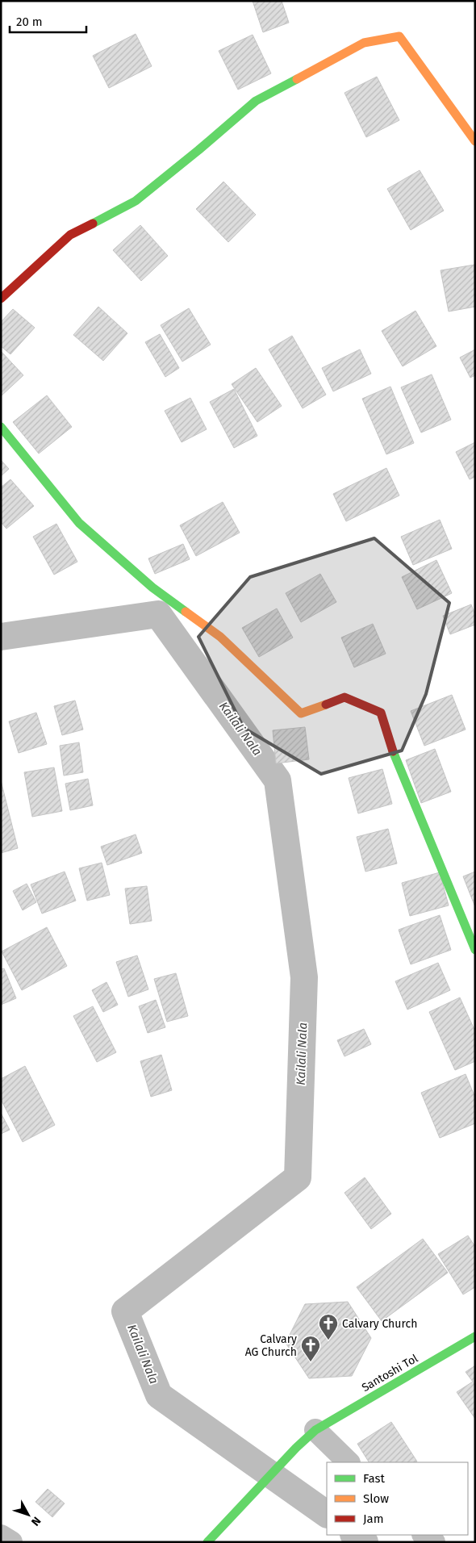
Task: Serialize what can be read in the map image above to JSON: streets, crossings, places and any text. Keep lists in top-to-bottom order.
{
  "streets": {
    "street": ["Santoshi Tol"]
  },
  "water": ["Kailali Nala"],
  "places": {
    "church": ["Calvary Church", "Calvary AG Church"]
  },
  "legend": ["Fast", "Slow", "Jam"],
  "scale_bar": "20 m",
  "north": "bottom right"
}
